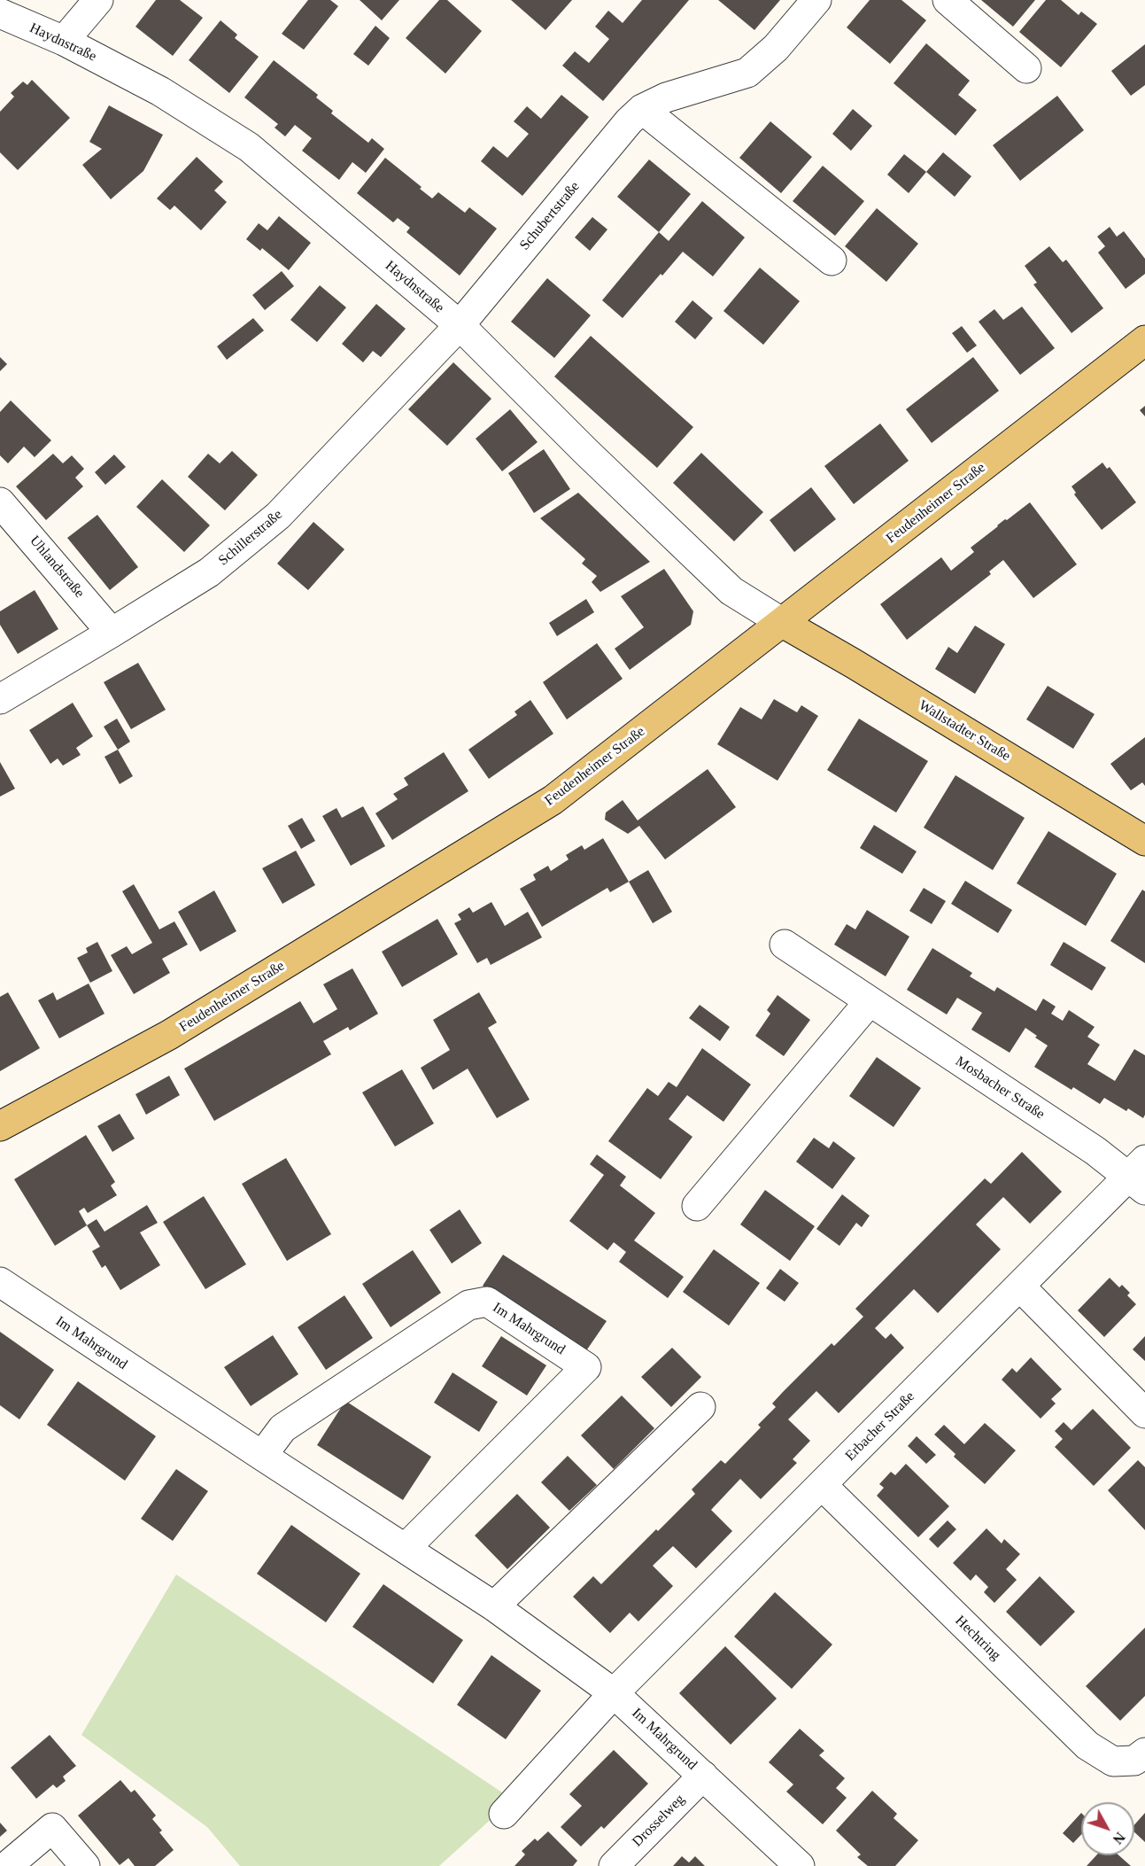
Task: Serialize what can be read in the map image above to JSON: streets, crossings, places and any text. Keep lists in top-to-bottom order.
{
  "streets": {
    "main road": ["Feudenheimer Straße", "Wallstadter Straße"],
    "street": [
      "Haydnstraße",
      "Schubertstraße",
      "Schillerstraße",
      "Uhlandstraße",
      "Mosbacher Straße",
      "Im Mahrgrund",
      "Erbacher Straße",
      "Hechtring",
      "Drosselweg"
    ]
  },
  "crossings": [
    ["Haydnstraße", "Schubertstraße"],
    ["Haydnstraße", "Feudenheimer Straße"],
    ["Haydnstraße", "Schillerstraße"],
    ["Haydnstraße", "Wallstadter Straße"],
    ["Schubertstraße", "Schillerstraße"],
    ["Feudenheimer Straße", "Wallstadter Straße"],
    ["Schillerstraße", "Uhlandstraße"],
    ["Mosbacher Straße", "Erbacher Straße"],
    ["Im Mahrgrund", "Erbacher Straße"],
    ["Im Mahrgrund", "Drosselweg"],
    ["Erbacher Straße", "Hechtring"]
  ],
  "north": "bottom right"
}
